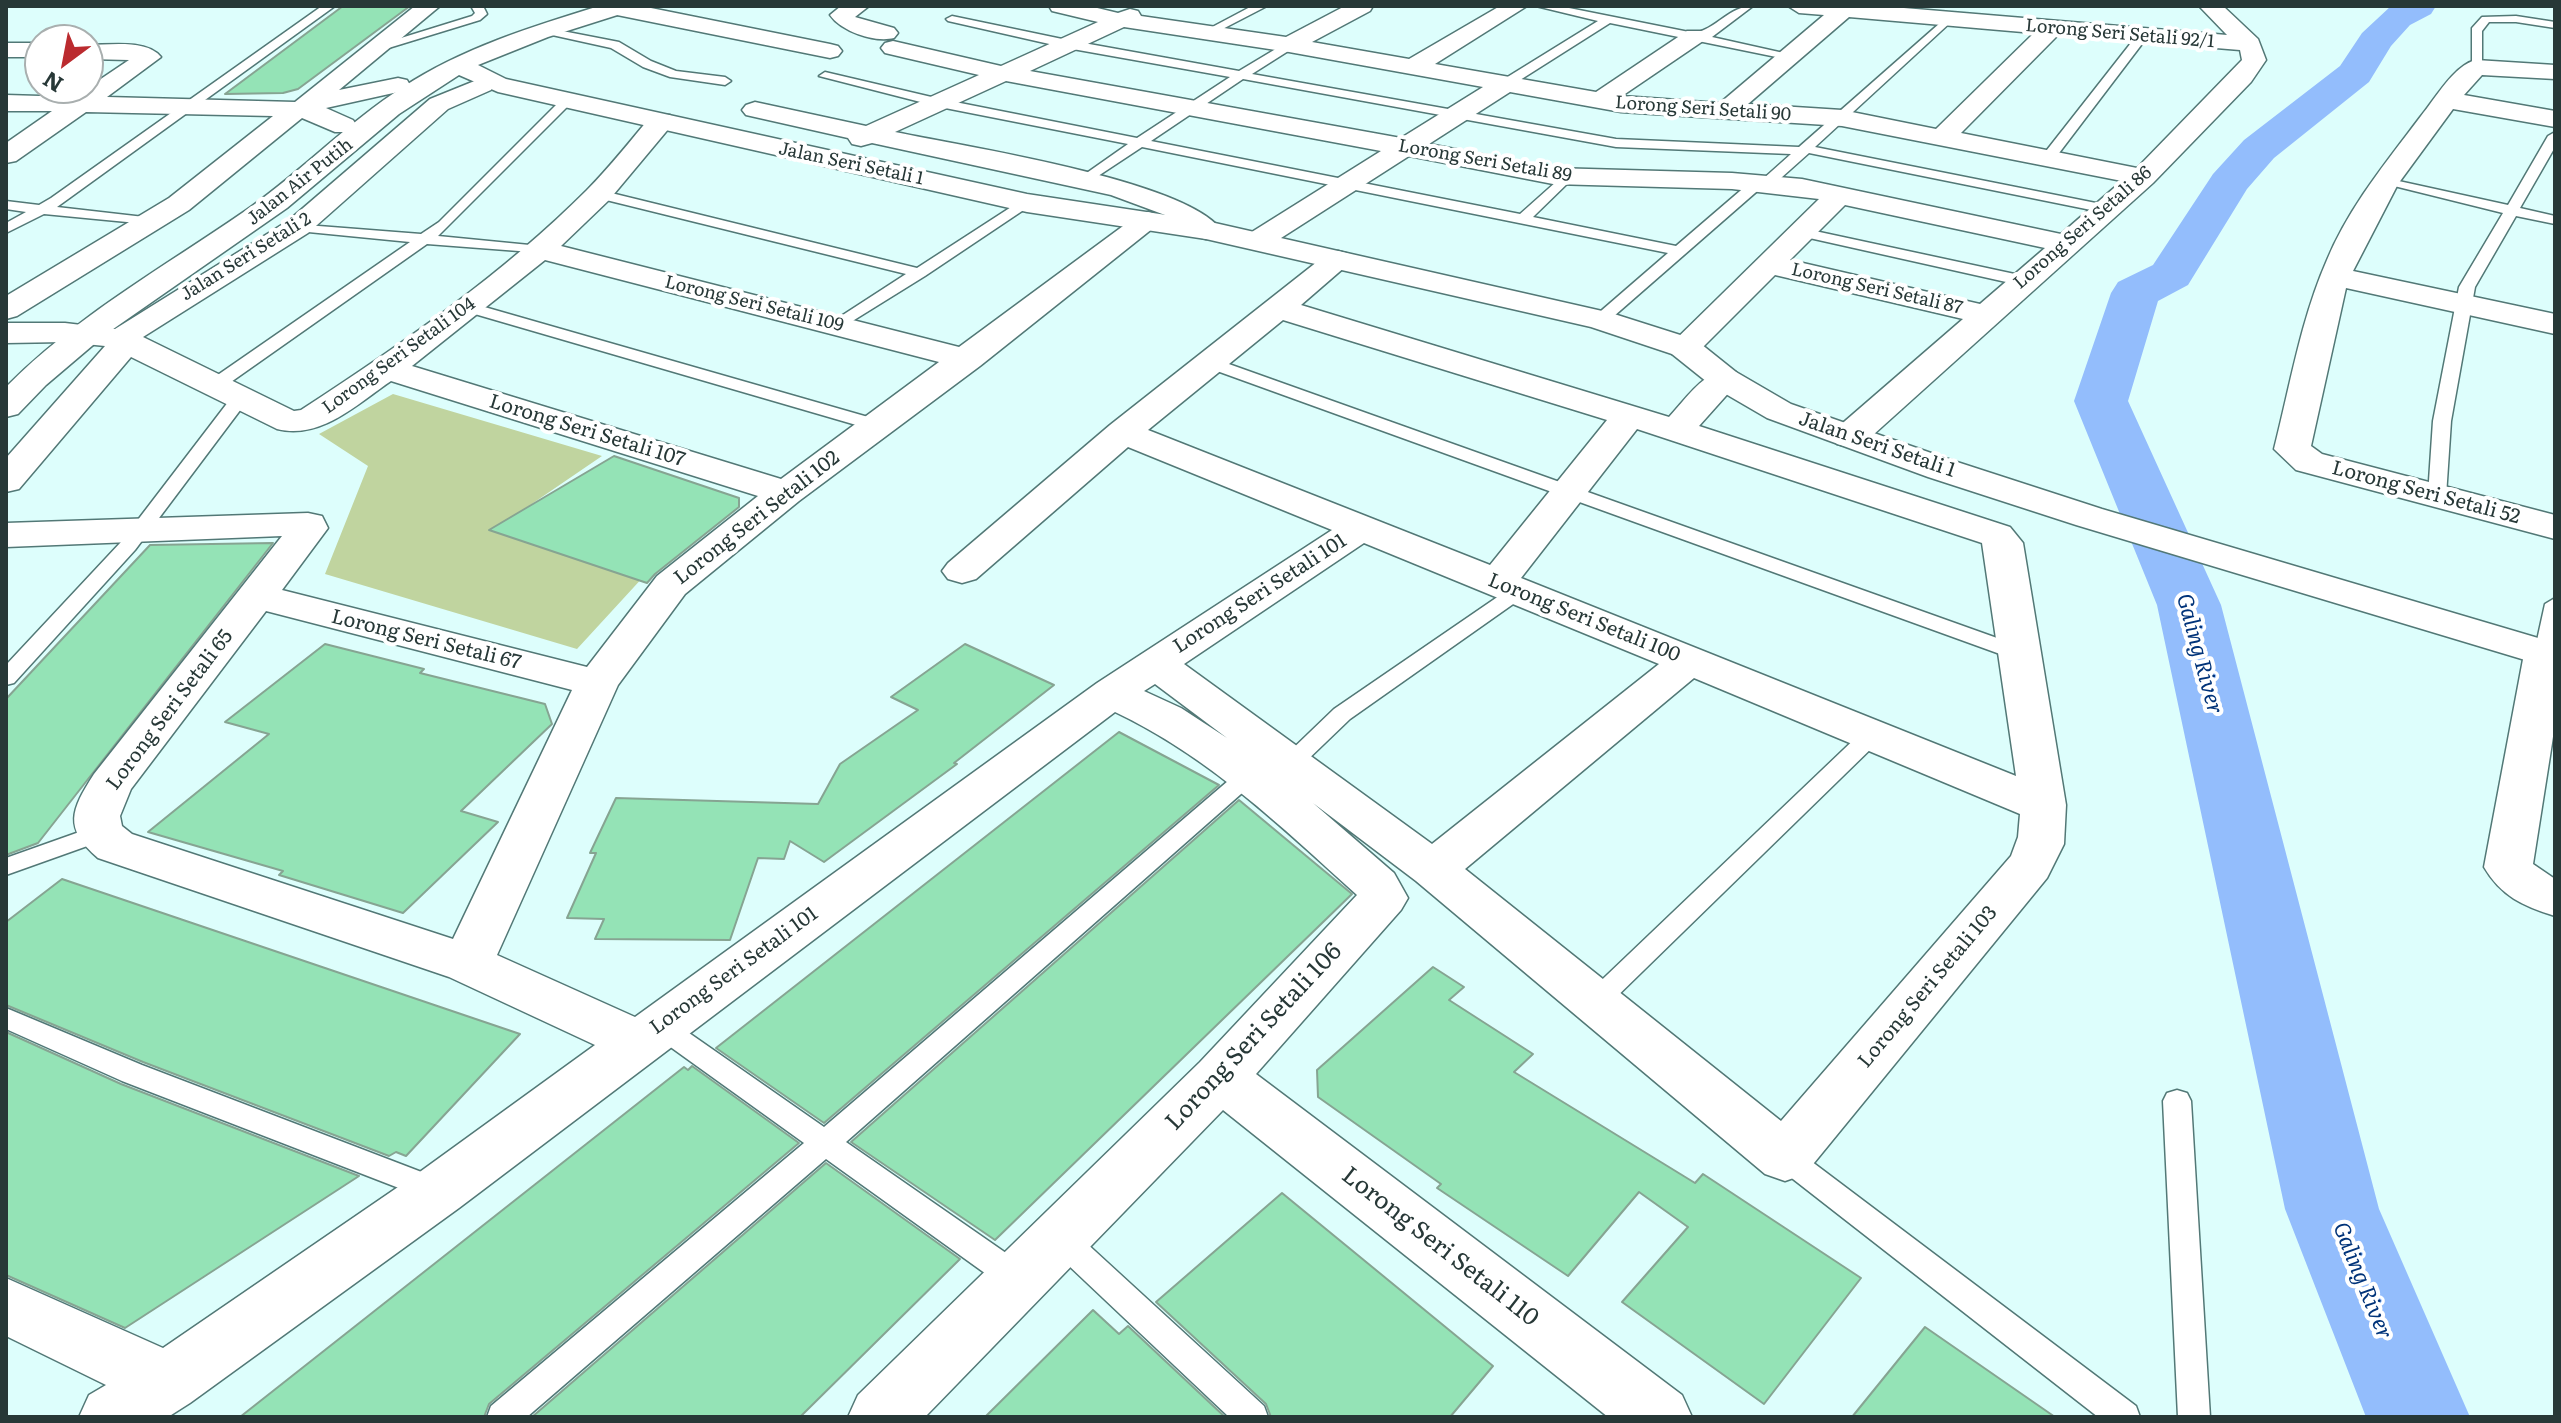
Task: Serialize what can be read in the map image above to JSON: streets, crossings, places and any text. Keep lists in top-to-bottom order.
{
  "streets": {
    "street": [
      "Lorong Seri Setali 92/1",
      "Lorong Seri Setali 90",
      "Lorong Seri Setali 89",
      "Jalan Seri Setali 1",
      "Jalan Air Putih",
      "Lorong Seri Setali 86",
      "Jalan Seri Setali 2",
      "Lorong Seri Setali 87",
      "Lorong Seri Setali 109",
      "Lorong Seri Setali 104",
      "Lorong Seri Setali 107",
      "Lorong Seri Setali 52",
      "Lorong Seri Setali 102",
      "Lorong Seri Setali 101",
      "Lorong Seri Setali 100",
      "Lorong Seri Setali 67",
      "Lorong Seri Setali 65",
      "Lorong Seri Setali 103",
      "Lorong Seri Setali 106",
      "Lorong Seri Setali 110"
    ]
  },
  "crossings": [
    ["Lorong Seri Setali 92/1", "Lorong Seri Setali 86"],
    ["Lorong Seri Setali 90", "Lorong Seri Setali 86"],
    ["Lorong Seri Setali 89", "Lorong Seri Setali 86"],
    ["Jalan Seri Setali 1", "Jalan Air Putih"],
    ["Jalan Seri Setali 1", "Lorong Seri Setali 86"],
    ["Jalan Seri Setali 1", "Jalan Seri Setali 2"],
    ["Jalan Seri Setali 1", "Lorong Seri Setali 104"],
    ["Jalan Seri Setali 1", "Lorong Seri Setali 102"],
    ["Jalan Air Putih", "Jalan Seri Setali 2"],
    ["Jalan Air Putih", "Lorong Seri Setali 104"],
    ["Lorong Seri Setali 86", "Lorong Seri Setali 87"],
    ["Jalan Seri Setali 2", "Lorong Seri Setali 104"],
    ["Lorong Seri Setali 109", "Lorong Seri Setali 104"],
    ["Lorong Seri Setali 109", "Lorong Seri Setali 102"],
    ["Lorong Seri Setali 104", "Lorong Seri Setali 107"],
    ["Lorong Seri Setali 107", "Lorong Seri Setali 102"],
    ["Lorong Seri Setali 102", "Lorong Seri Setali 67"],
    ["Lorong Seri Setali 101", "Lorong Seri Setali 100"],
    ["Lorong Seri Setali 101", "Lorong Seri Setali 106"],
    ["Lorong Seri Setali 100", "Lorong Seri Setali 103"],
    ["Lorong Seri Setali 67", "Lorong Seri Setali 65"],
    ["Lorong Seri Setali 106", "Lorong Seri Setali 110"]
  ],
  "water": ["Galing River"],
  "north": "bottom left"
}
